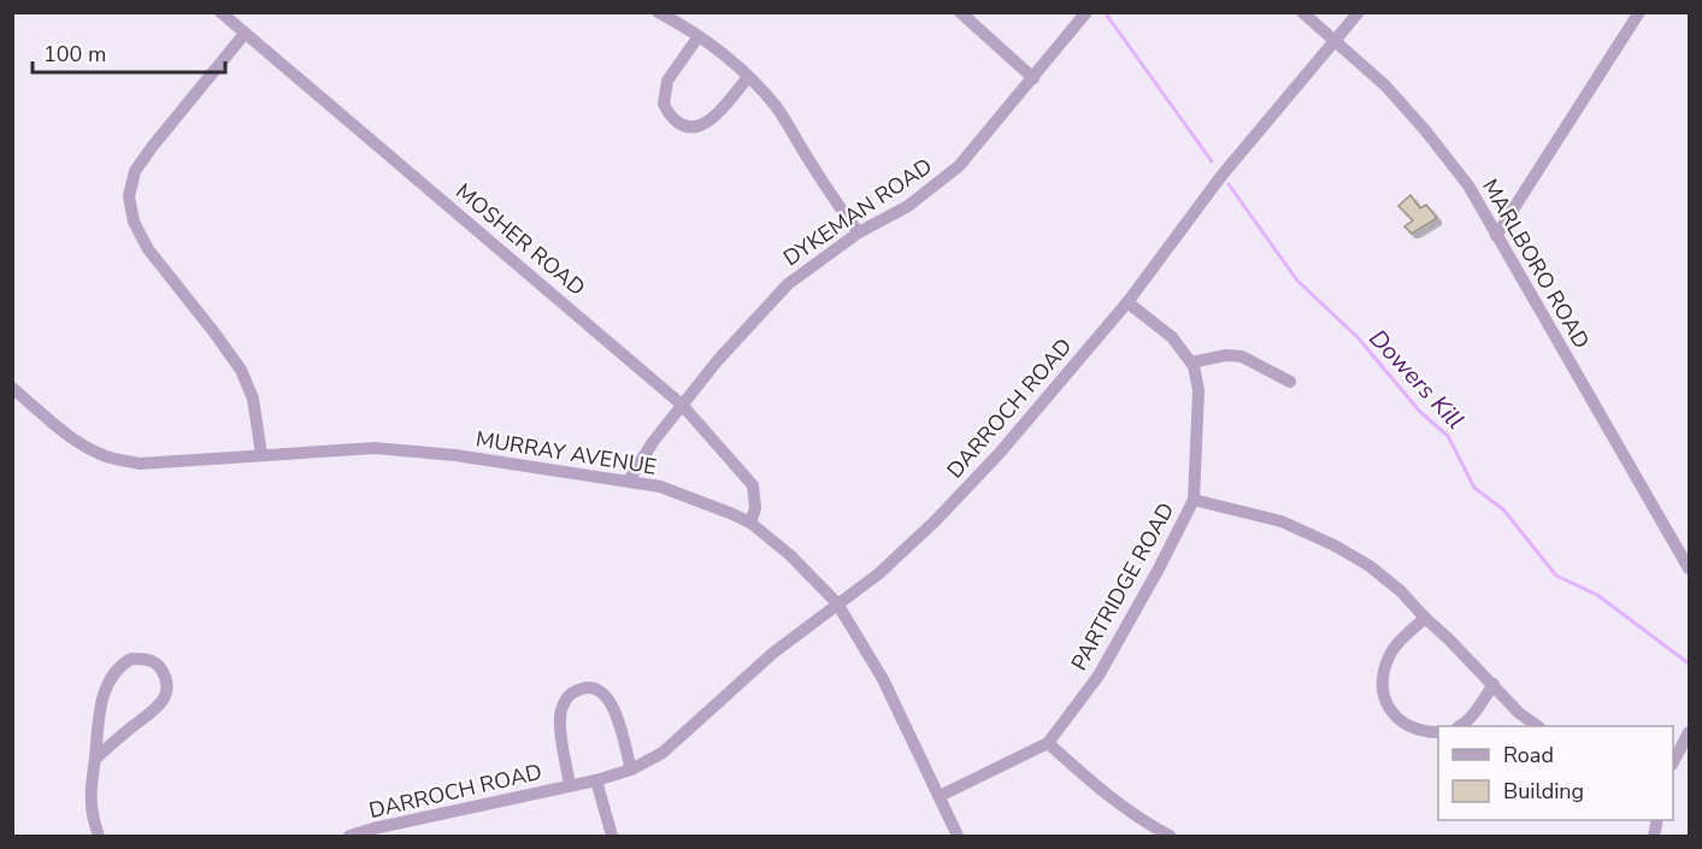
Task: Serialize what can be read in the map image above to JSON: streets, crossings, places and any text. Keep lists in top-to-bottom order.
{
  "streets": {
    "street": [
      "DYKEMAN ROAD",
      "MOSHER ROAD",
      "MARLBORO ROAD",
      "DARROCH ROAD",
      "MURRAY AVENUE",
      "PARTRIDGE ROAD"
    ]
  },
  "crossings": [
    ["DYKEMAN ROAD", "MOSHER ROAD"],
    ["DYKEMAN ROAD", "MURRAY AVENUE"],
    ["MOSHER ROAD", "MURRAY AVENUE"],
    ["MARLBORO ROAD", "DARROCH ROAD"],
    ["DARROCH ROAD", "MURRAY AVENUE"],
    ["DARROCH ROAD", "PARTRIDGE ROAD"],
    ["MURRAY AVENUE", "PARTRIDGE ROAD"]
  ],
  "water": ["Dowers Kill"],
  "legend": ["Road", "Building"],
  "scale_bar": "100 m"
}
